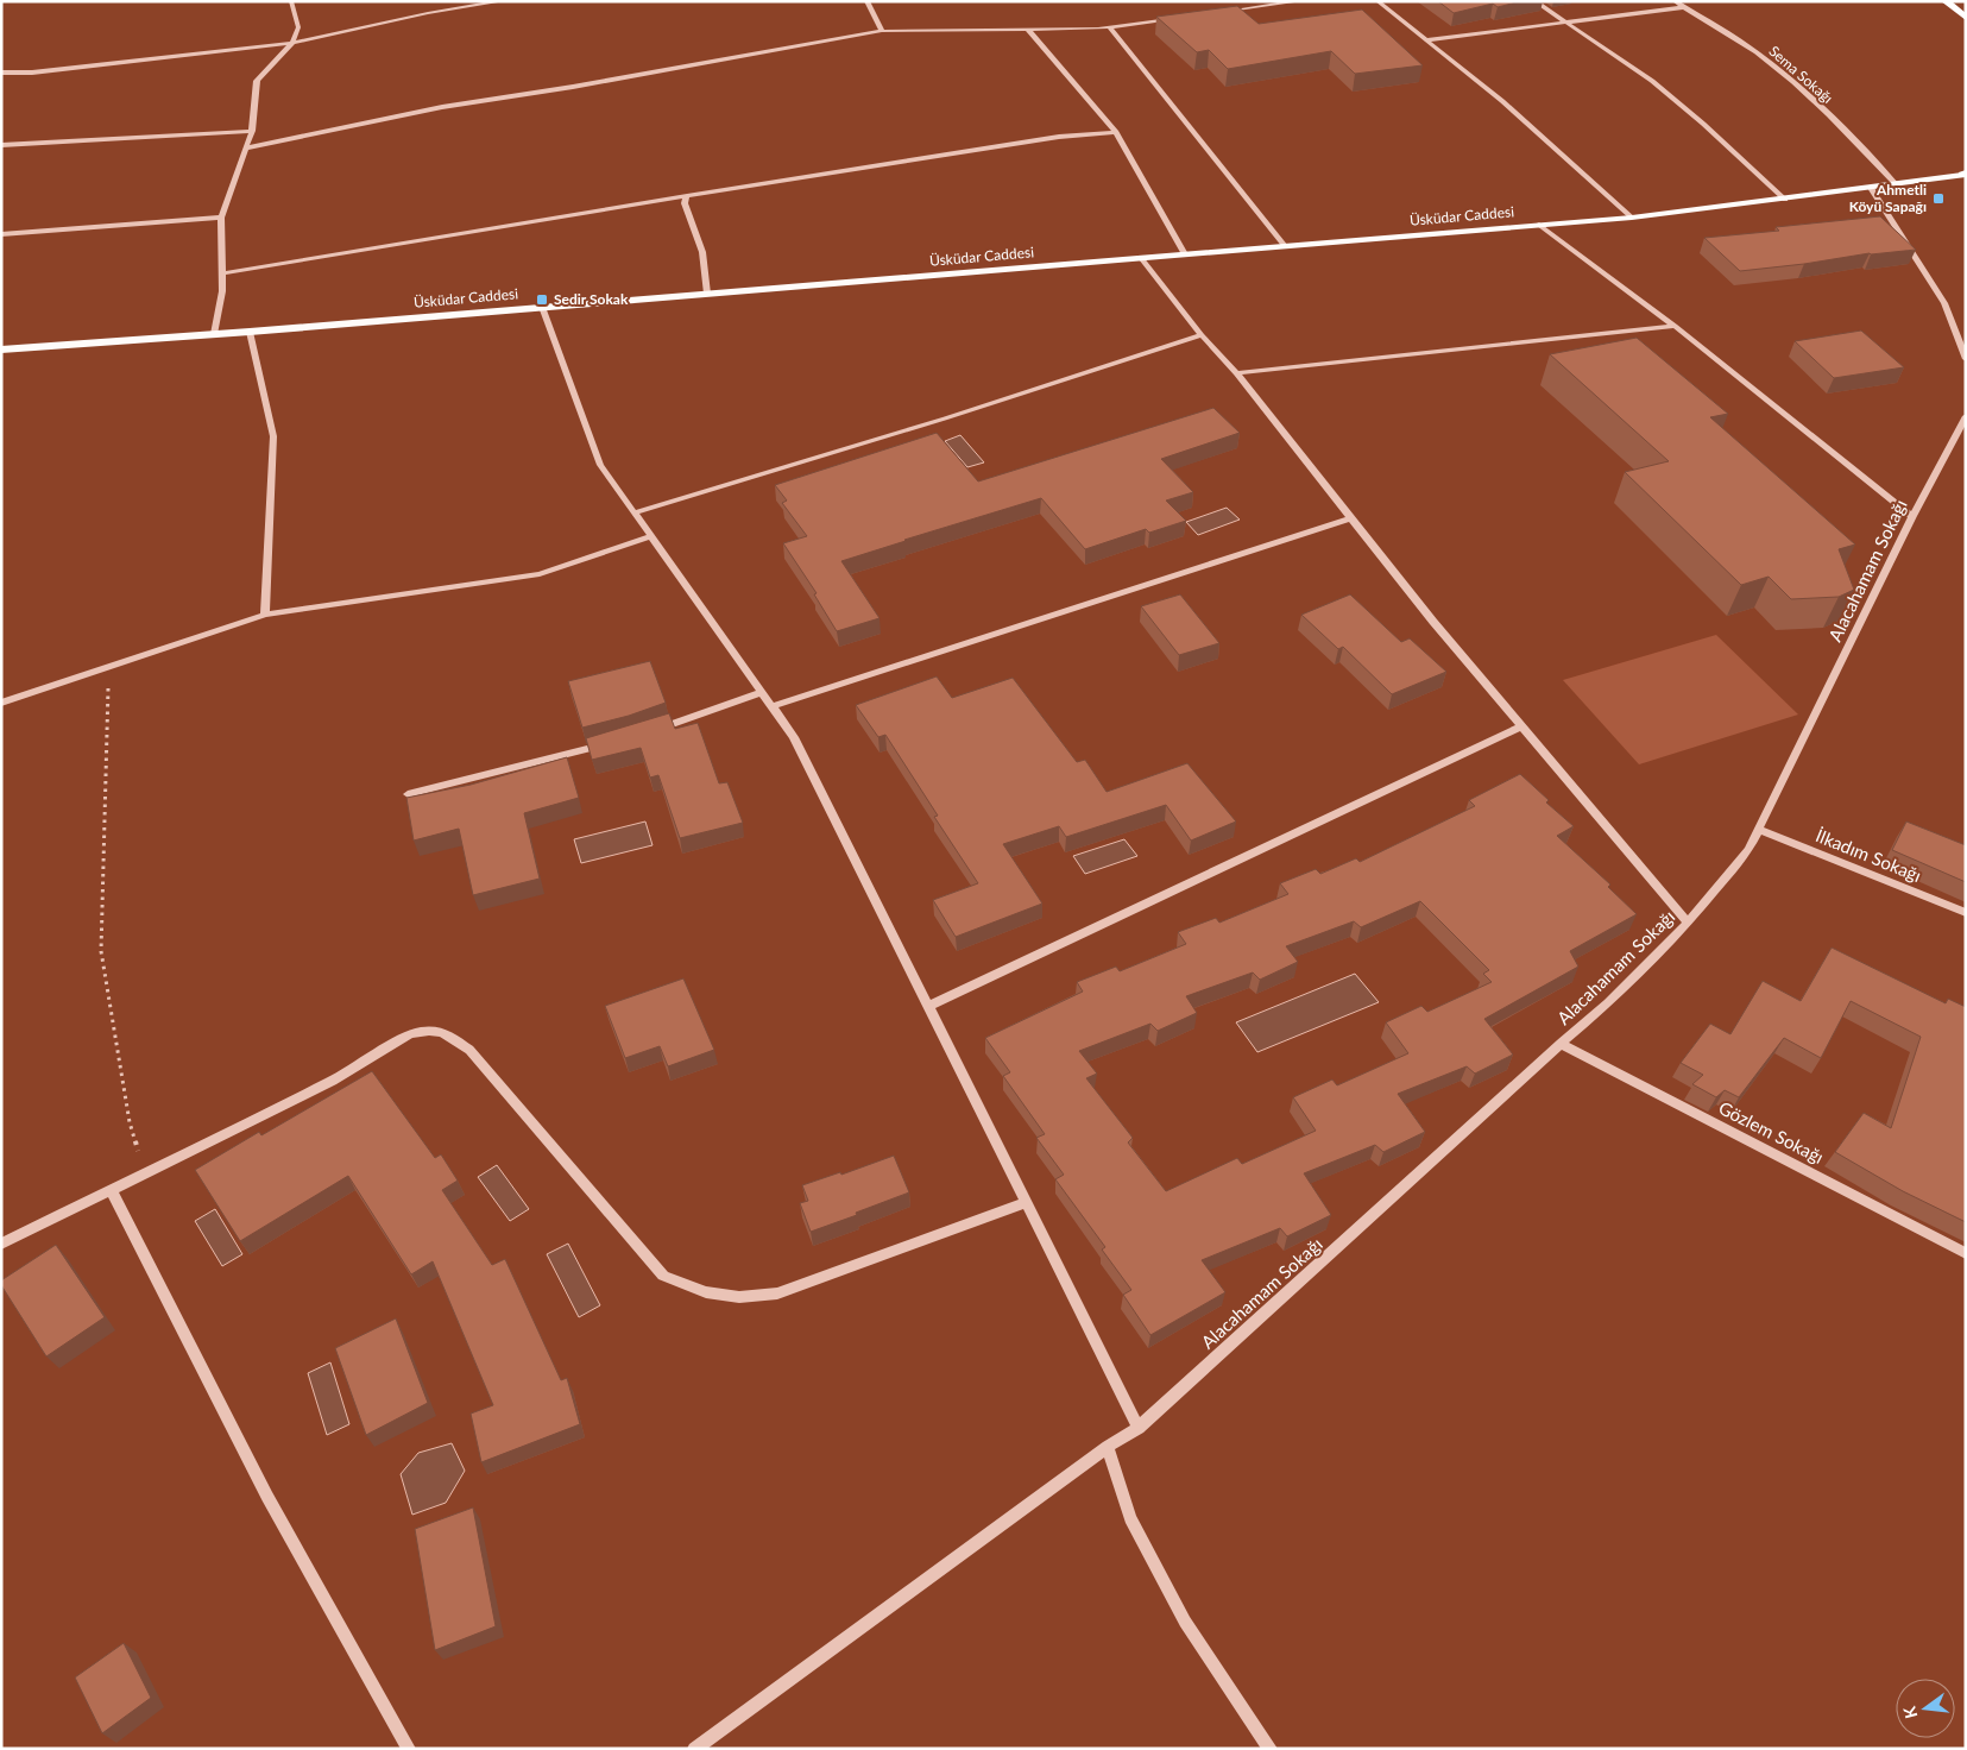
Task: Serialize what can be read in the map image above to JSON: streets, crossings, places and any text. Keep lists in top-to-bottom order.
{
  "streets": {
    "main road": ["Üsküdar Caddesi"],
    "street": [
      "Sema Sokağı",
      "Alacahamam Sokağı",
      "İlkadım Sokağı",
      "Gözlem Sokağı"
    ]
  },
  "crossings": [
    ["Sema Sokağı", "Üsküdar Caddesi"],
    ["Alacahamam Sokağı", "İlkadım Sokağı"],
    ["Alacahamam Sokağı", "Gözlem Sokağı"]
  ],
  "places": {
    "transit": ["Ahmetli Köyü Sapağı", "Sedir Sokak"]
  },
  "north": "left"
}
